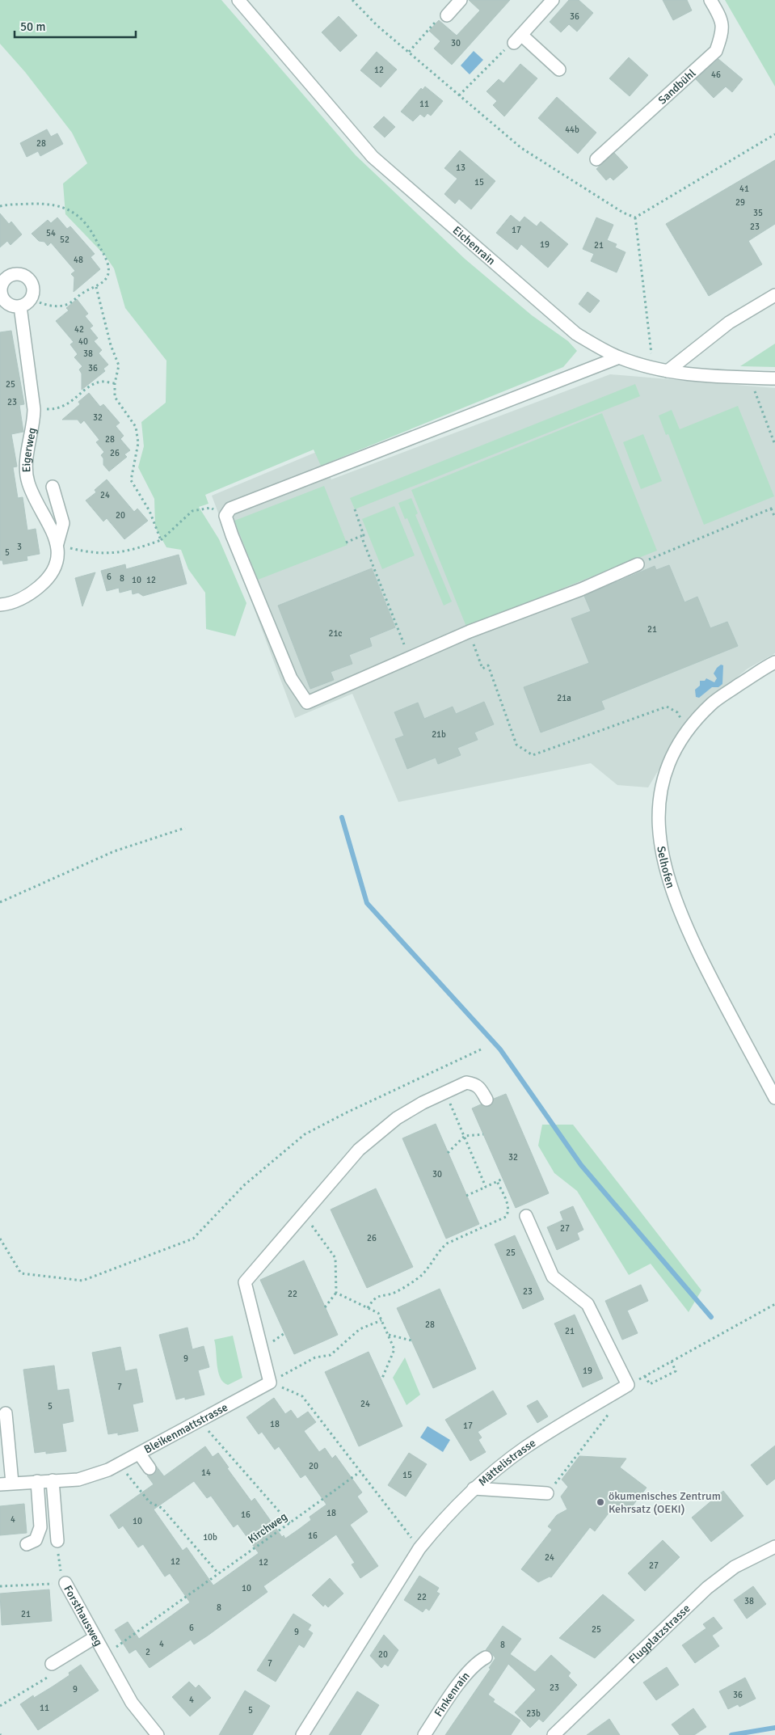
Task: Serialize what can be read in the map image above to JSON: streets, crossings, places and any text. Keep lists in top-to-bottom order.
{
  "streets": {
    "street": [
      "Sandbühl",
      "Eichenrain",
      "Eigerweg",
      "Selhofen",
      "Bleikenmattstrasse",
      "Mättelistrasse",
      "Forsthausweg",
      "Flugplatzstrasse",
      "Finkenrain"
    ],
    "path": ["Kirchweg"]
  },
  "crossings": [
    ["Kirchweg", "Forsthausweg"]
  ],
  "places": ["ökumenisches Zentrum Kehrsatz (OEKI)"],
  "house_numbers": [
    "36",
    "30",
    "12",
    "46",
    "11",
    "44b",
    "28",
    "13",
    "15",
    "41",
    "29",
    "35",
    "23",
    "17",
    "54",
    "52",
    "19",
    "21",
    "48",
    "42",
    "40",
    "38",
    "36",
    "25",
    "23",
    "32",
    "28",
    "26",
    "24",
    "20",
    "3",
    "5",
    "6",
    "8",
    "10",
    "12",
    "21",
    "21c",
    "21a",
    "21b",
    "32",
    "30",
    "27",
    "26",
    "25",
    "23",
    "22",
    "28",
    "21",
    "9",
    "19",
    "7",
    "24",
    "5",
    "18",
    "17",
    "20",
    "14",
    "15",
    "18",
    "16",
    "4",
    "10",
    "16",
    "10b",
    "24",
    "12",
    "12",
    "27",
    "10",
    "22",
    "38",
    "8",
    "21",
    "6",
    "25",
    "9",
    "4",
    "8",
    "2",
    "20",
    "7",
    "23",
    "9",
    "36",
    "4",
    "11",
    "5",
    "23b"
  ],
  "scale_bar": "50 m"
}
